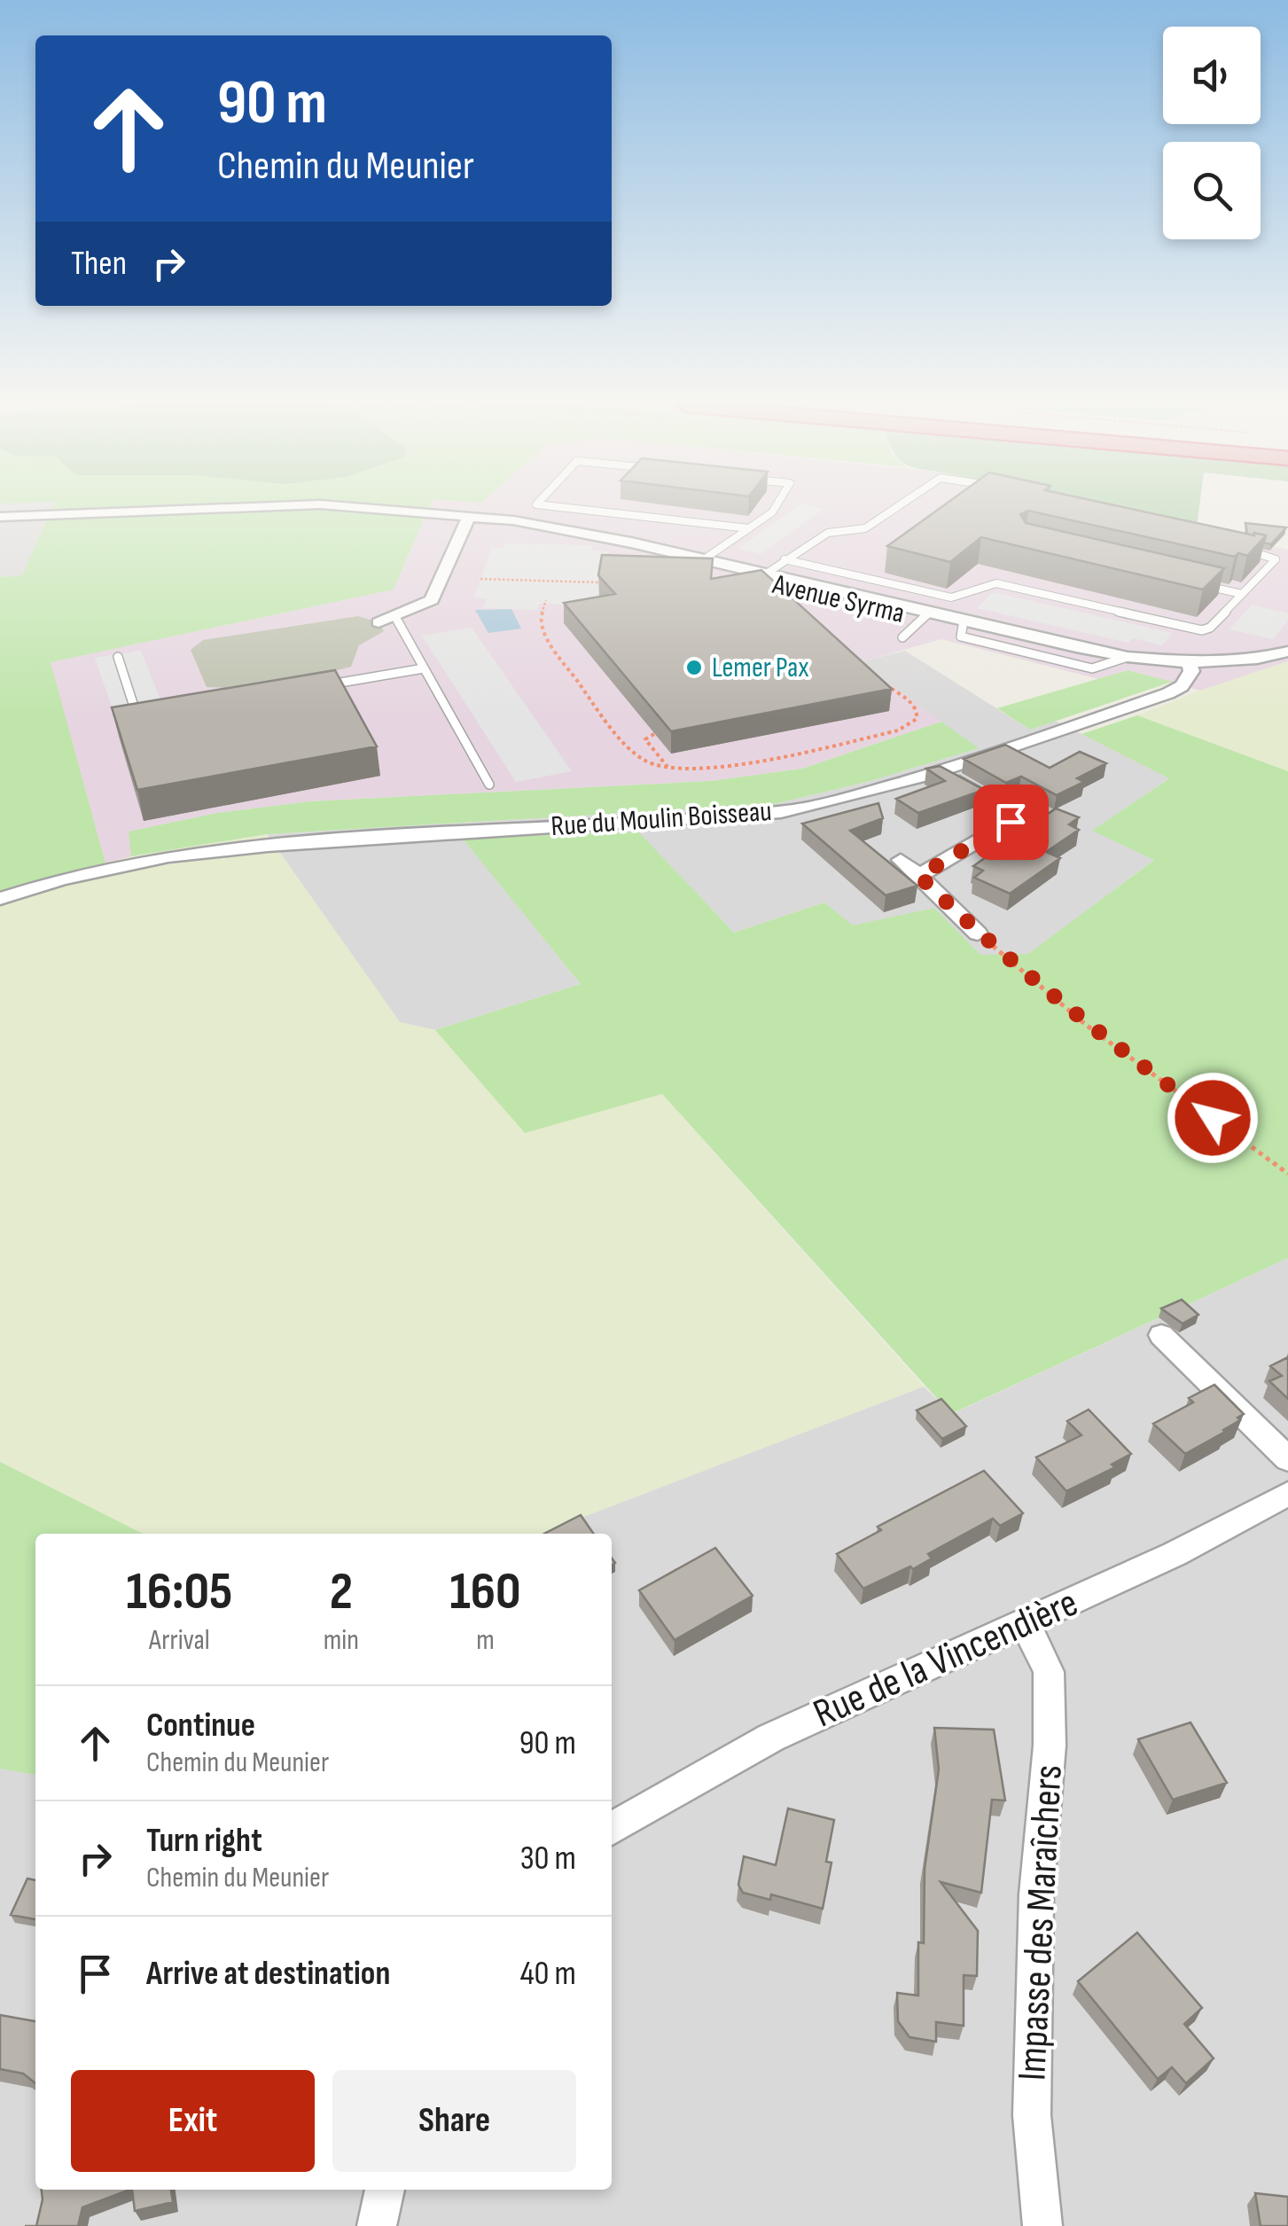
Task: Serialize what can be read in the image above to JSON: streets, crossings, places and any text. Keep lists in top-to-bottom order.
{
  "streets": {
    "street": [
      "Avenue Syrma",
      "Rue du Moulin Boisseau",
      "Rue de la Vincendière",
      "Impasse des Maraîchers"
    ]
  },
  "crossings": [
    ["Avenue Syrma", "Rue du Moulin Boisseau"],
    ["Rue de la Vincendière", "Impasse des Maraîchers"]
  ],
  "places": ["Lemer Pax"],
  "page": {
    "turn": ["90 m", "Chemin du Meunier"],
    "then": "Then",
    "eta": [
      "16:05",
      "Arrival",
      "2",
      "min",
      "160",
      "m"
    ],
    "list": [
      {
        "name": "Continue",
        "note": "Chemin du Meunier",
        "value": "90 m"
      },
      {
        "name": "Turn right",
        "note": "Chemin du Meunier",
        "value": "30 m"
      },
      {
        "name": "Arrive at destination",
        "value": "40 m"
      }
    ],
    "buttons": ["Exit", "Share"]
  }
}
